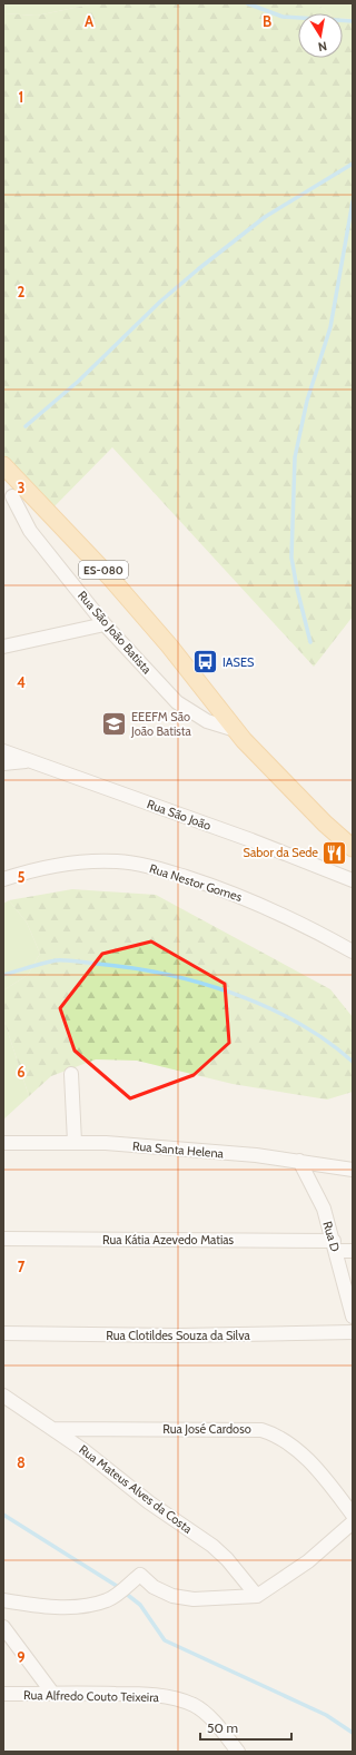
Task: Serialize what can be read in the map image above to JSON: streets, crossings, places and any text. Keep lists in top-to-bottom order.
{
  "streets": {
    "main road": ["ES-080"],
    "street": [
      "Rua São João Batista",
      "Rua São João",
      "Rua Nestor Gomes",
      "Rua Santa Helena",
      "Rua D",
      "Rua Kátia Azevedo Matias",
      "Rua Clotildes Souza da Silva",
      "Rua José Cardoso",
      "Rua Mateus Alves da Costa",
      "Rua Alfredo Couto Teixeira"
    ]
  },
  "crossings": [
    ["ES-080", "Rua São João Batista"],
    ["Rua Santa Helena", "Rua D"],
    ["Rua D", "Rua Kátia Azevedo Matias"],
    ["Rua José Cardoso", "Rua Mateus Alves da Costa"]
  ],
  "places": {
    "bus stop": ["IASES"],
    "school or university": ["EEEFM São João Batista"],
    "restaurant": ["Sabor da Sede"]
  },
  "scale_bar": "50 m",
  "north": "bottom",
  "grid": {
    "columns": ["A", "B"],
    "rows": [
      "1",
      "2",
      "3",
      "4",
      "5",
      "6",
      "7",
      "8",
      "9"
    ]
  }
}
